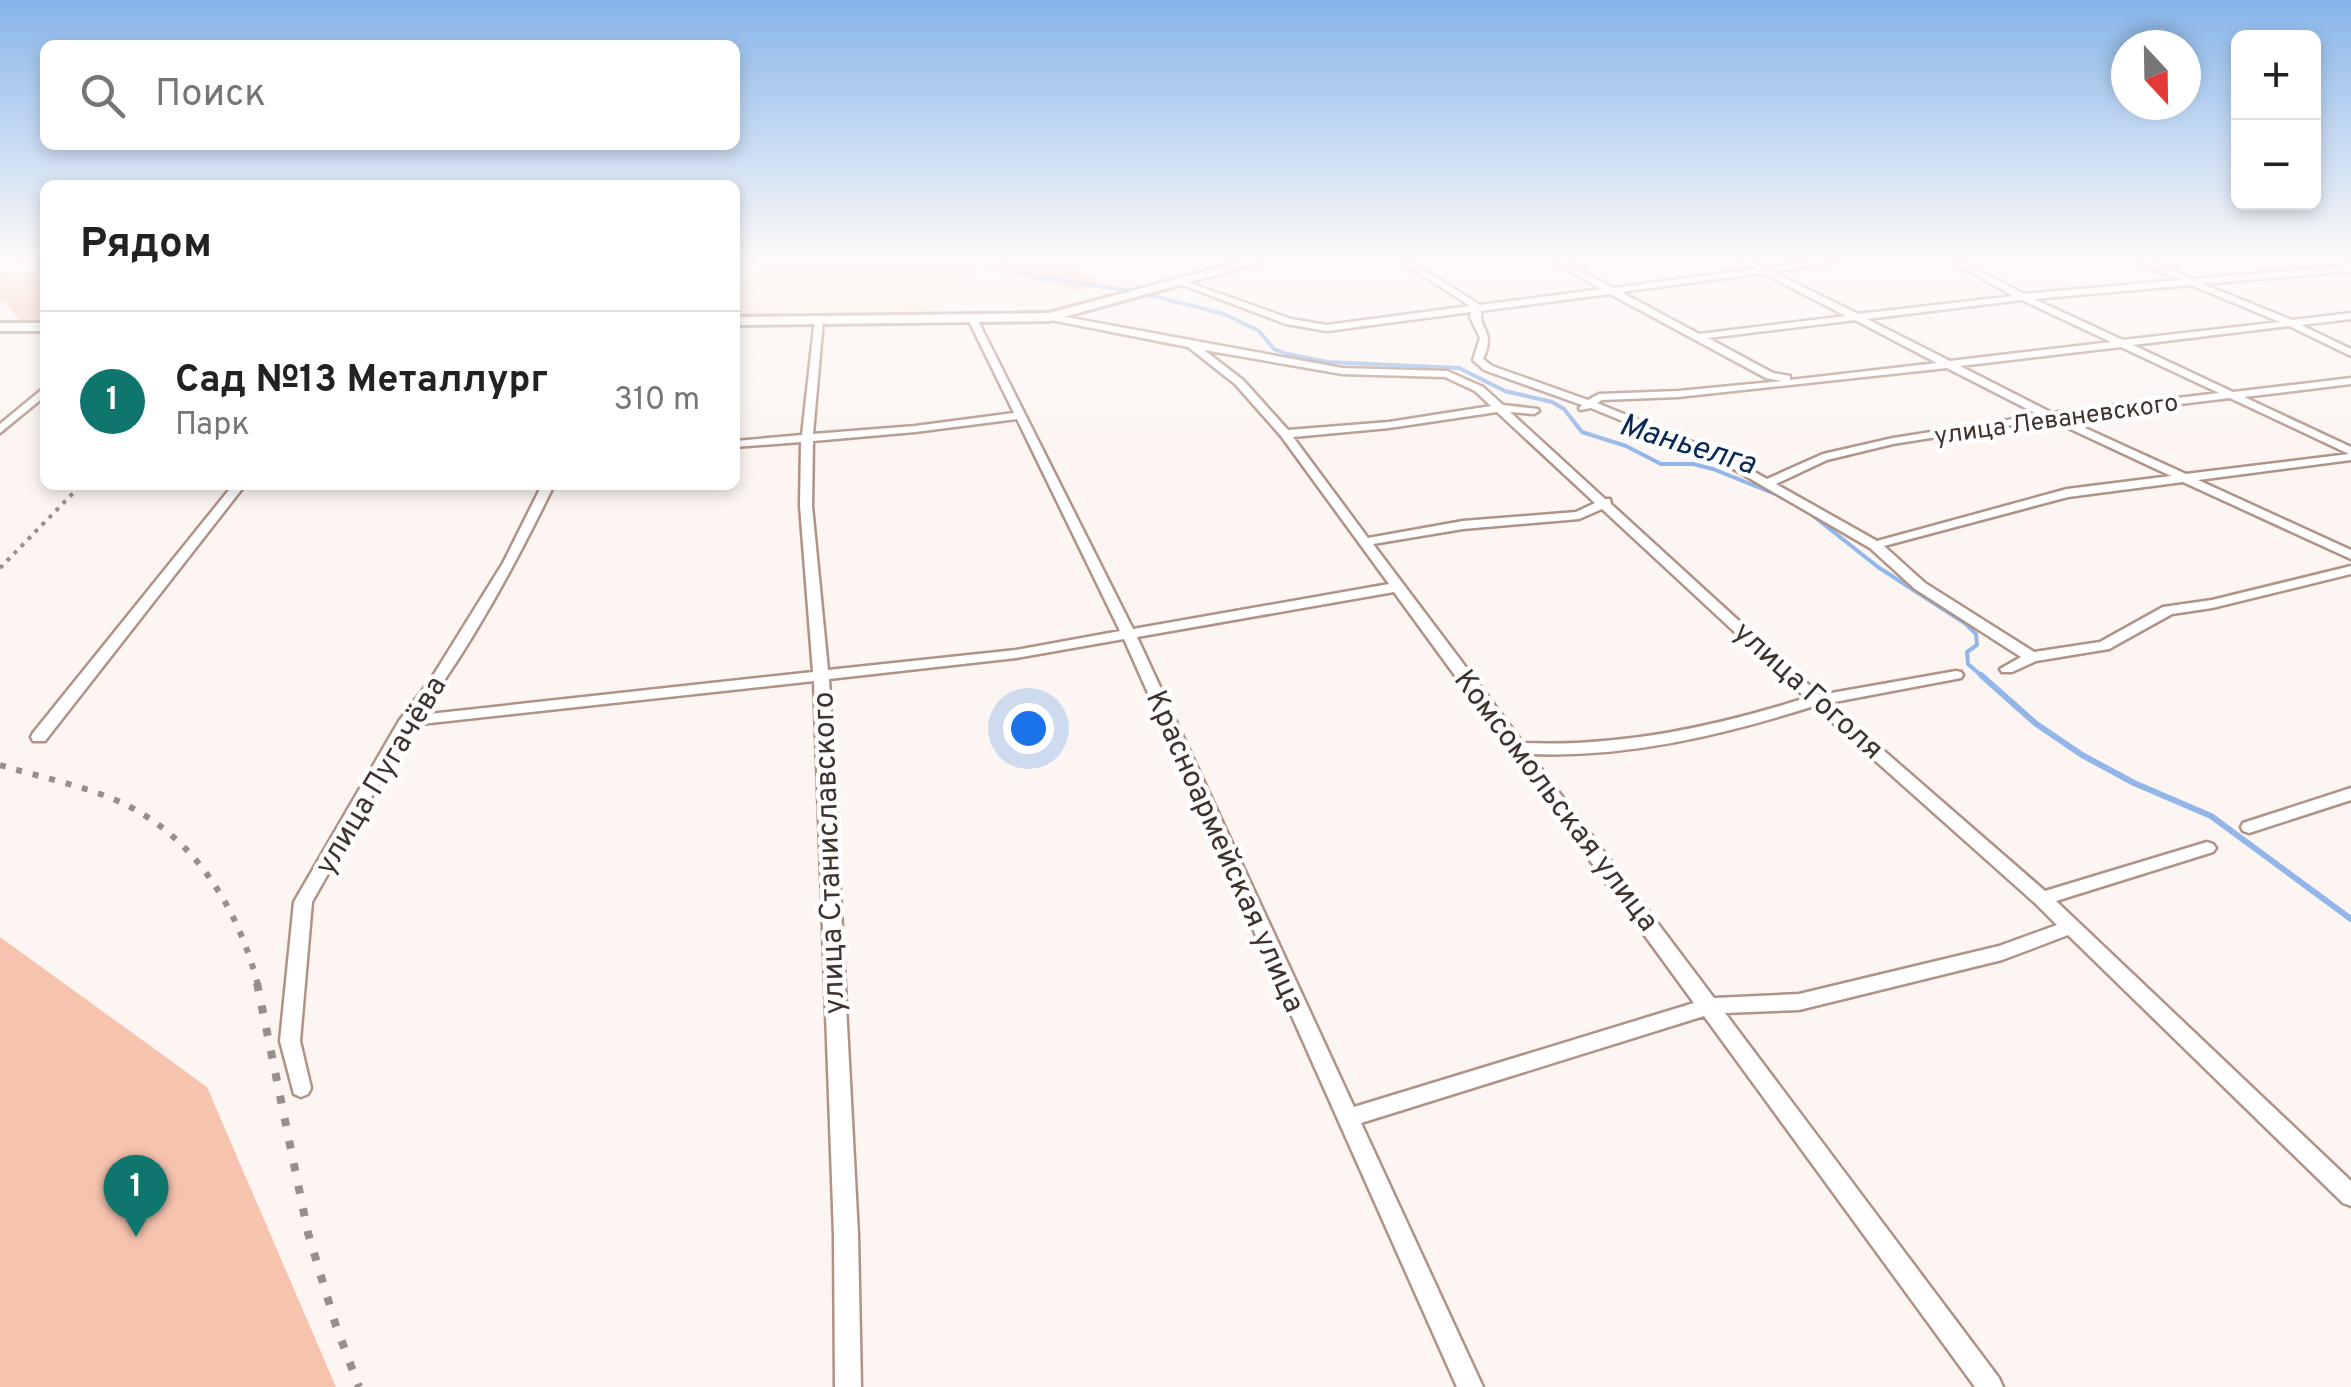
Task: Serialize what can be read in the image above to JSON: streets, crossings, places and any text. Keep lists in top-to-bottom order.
{
  "streets": {
    "street": [
      "улица Леваневского",
      "улица Гоголя",
      "улица Пугачёва",
      "Комсомольская улица",
      "Красноармейская улица",
      "улица Станиславского"
    ]
  },
  "crossings": [
    ["улица Гоголя", "Комсомольская улица"]
  ],
  "water": ["Маньелга"],
  "north": "bottom",
  "page": {
    "map_buttons": ["+", "−"],
    "search": "Поиск",
    "heading": "Рядом",
    "list": [
      {
        "mark": "1",
        "name": "Сад №13 Металлург",
        "note": "Парк",
        "value": "310 m"
      }
    ],
    "pins": "1"
  }
}
